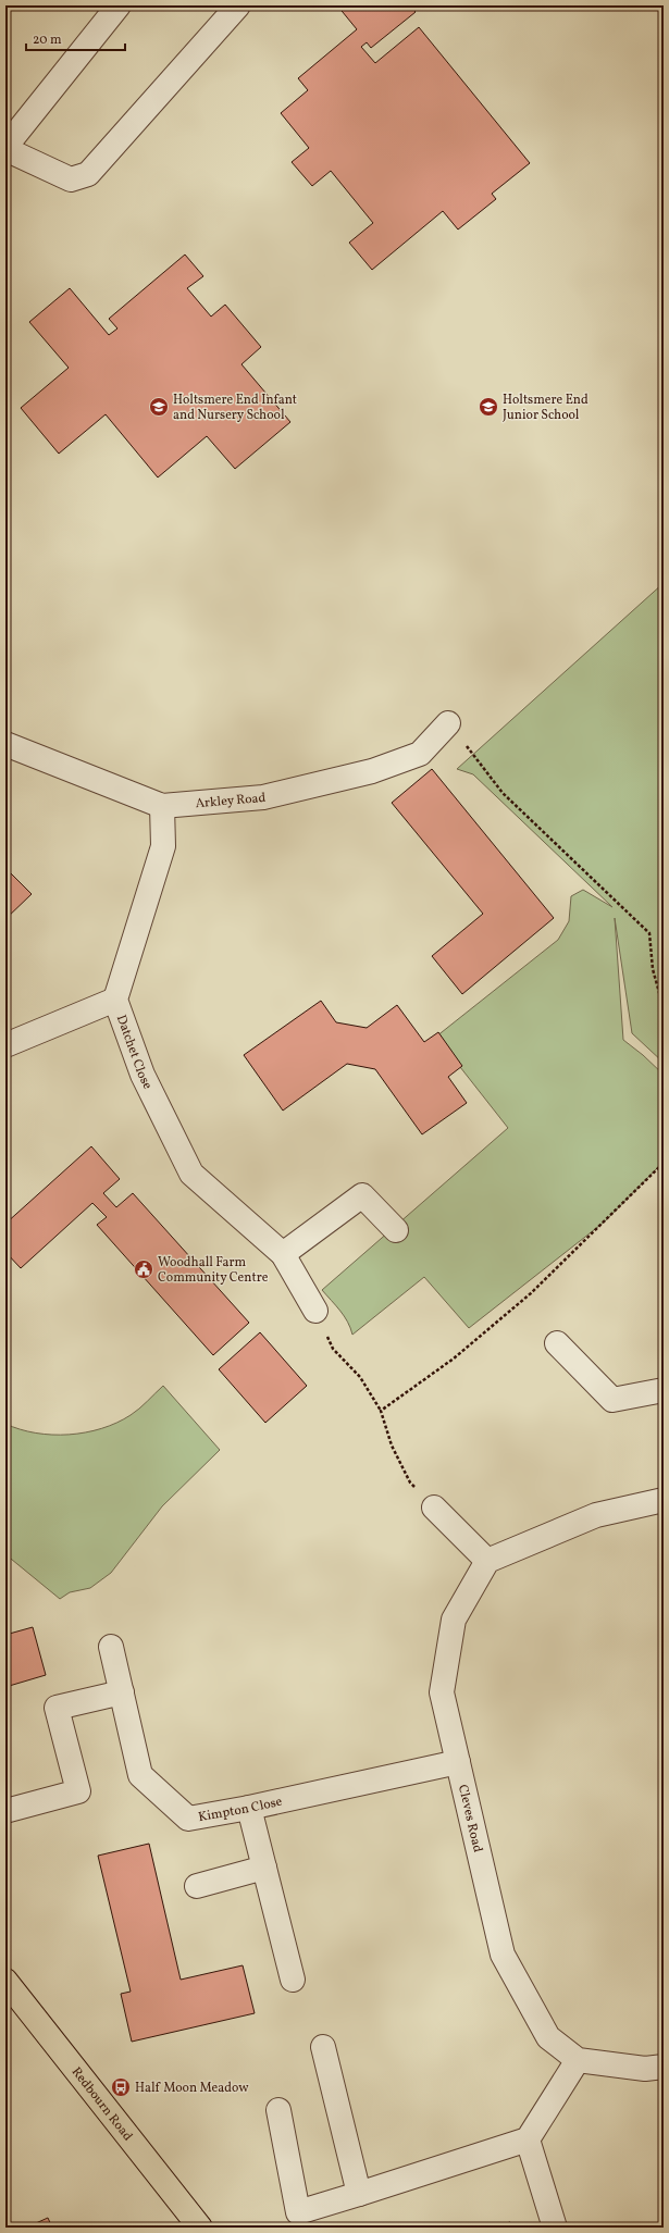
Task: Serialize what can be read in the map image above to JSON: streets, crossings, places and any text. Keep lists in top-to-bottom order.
{
  "streets": {
    "main road": ["Redbourn Road"],
    "street": [
      "Arkley Road",
      "Datchet Close",
      "Kimpton Close",
      "Cleves Road"
    ]
  },
  "crossings": [
    ["Arkley Road", "Datchet Close"],
    ["Kimpton Close", "Cleves Road"]
  ],
  "places": {
    "school or university": ["Holtsmere End Infant and Nursery School", "Holtsmere End Junior School"],
    "public building": ["Woodhall Farm Community Centre"],
    "bus stop": ["Half Moon Meadow"]
  },
  "scale_bar": "20 m"
}
